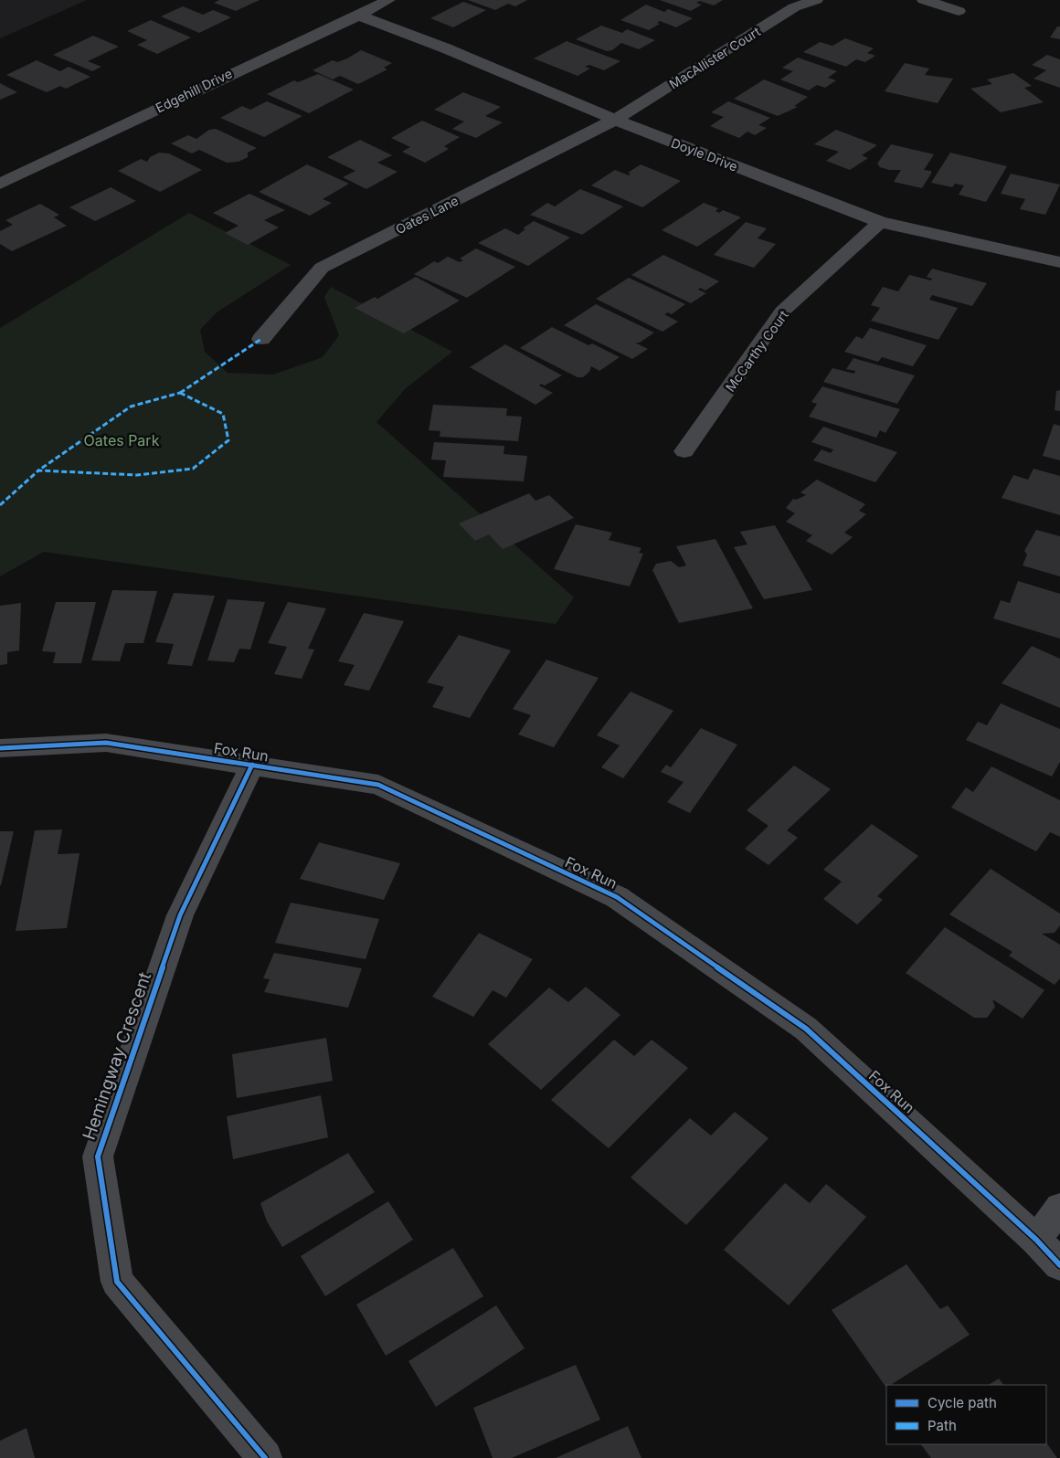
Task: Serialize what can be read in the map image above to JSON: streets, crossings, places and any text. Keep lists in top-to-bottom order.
{
  "streets": {
    "street": [
      "MacAllister Court",
      "Edgehill Drive",
      "Doyle Drive",
      "Oates Lane",
      "McCarthy Court",
      "Fox Run",
      "Hemingway Crescent"
    ]
  },
  "crossings": [
    ["MacAllister Court", "Doyle Drive"],
    ["MacAllister Court", "Oates Lane"],
    ["Edgehill Drive", "Doyle Drive"],
    ["Doyle Drive", "Oates Lane"],
    ["Doyle Drive", "McCarthy Court"],
    ["Fox Run", "Hemingway Crescent"]
  ],
  "parks": ["Oates Park"],
  "legend": ["Cycle path", "Path"]
}
